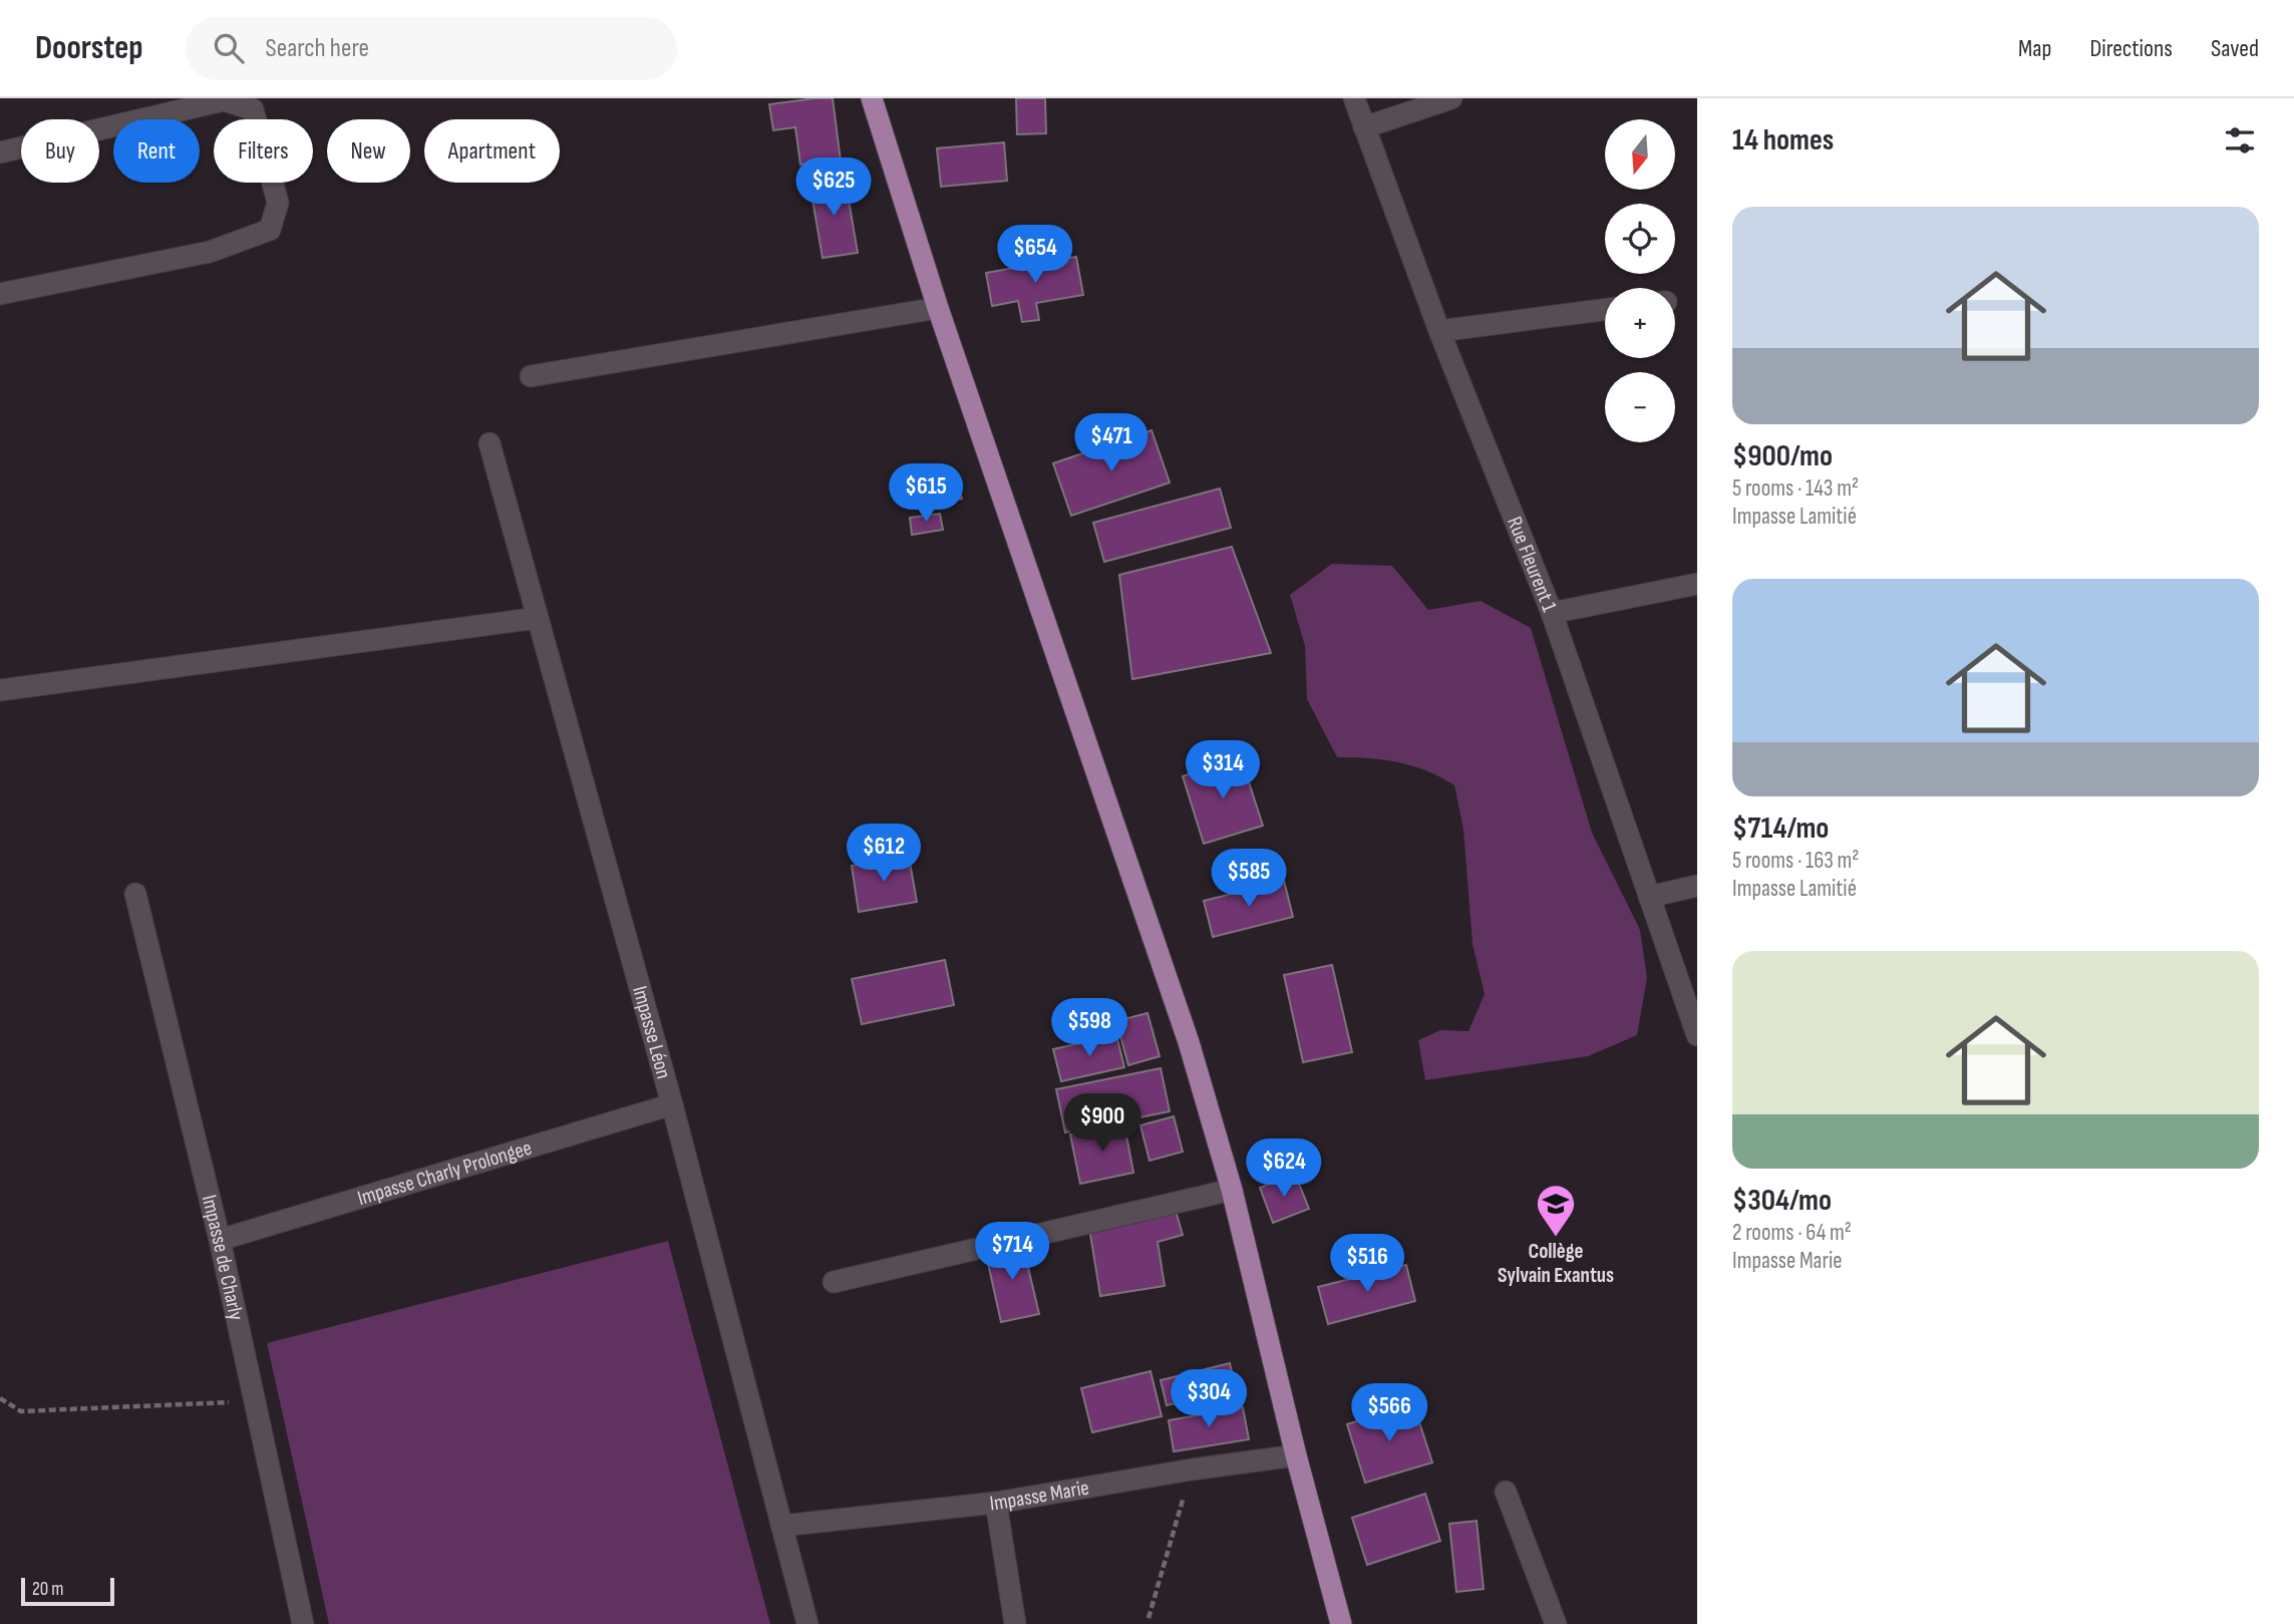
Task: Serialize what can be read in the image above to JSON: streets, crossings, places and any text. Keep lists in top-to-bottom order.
{
  "streets": {
    "street": [
      "Rue Fleurent 1",
      "Impasse Léon",
      "Impasse Charly Prolongee",
      "Impasse de Charly",
      "Impasse Marie"
    ]
  },
  "crossings": [
    ["Impasse Léon", "Impasse Charly Prolongee"],
    ["Impasse Léon", "Impasse Marie"],
    ["Impasse Charly Prolongee", "Impasse de Charly"]
  ],
  "places": {
    "school or university": ["Collège Sylvain Exantus"]
  },
  "scale_bar": "20 m",
  "north": "bottom",
  "page": {
    "header": "Doorstep",
    "search": "Search here",
    "nav": ["Map", "Directions", "Saved"],
    "heading": "14 homes",
    "map_buttons": ["+", "−"],
    "chip": [
      "Buy",
      "Rent",
      "Filters",
      "New",
      "Apartment"
    ],
    "price": [
      "$625",
      "$654",
      "$471",
      "$615",
      "$314",
      "$612",
      "$585",
      "$598",
      "$900",
      "$624",
      "$714",
      "$516",
      "$304",
      "$566"
    ],
    "list": [
      {
        "name": "$900/mo",
        "note": "5 rooms · 143 m² · Impasse Lamitié"
      },
      {
        "name": "$714/mo",
        "note": "5 rooms · 163 m² · Impasse Lamitié"
      },
      {
        "name": "$304/mo",
        "note": "2 rooms · 64 m² · Impasse Marie"
      }
    ],
    "scale": "20 m"
  }
}
